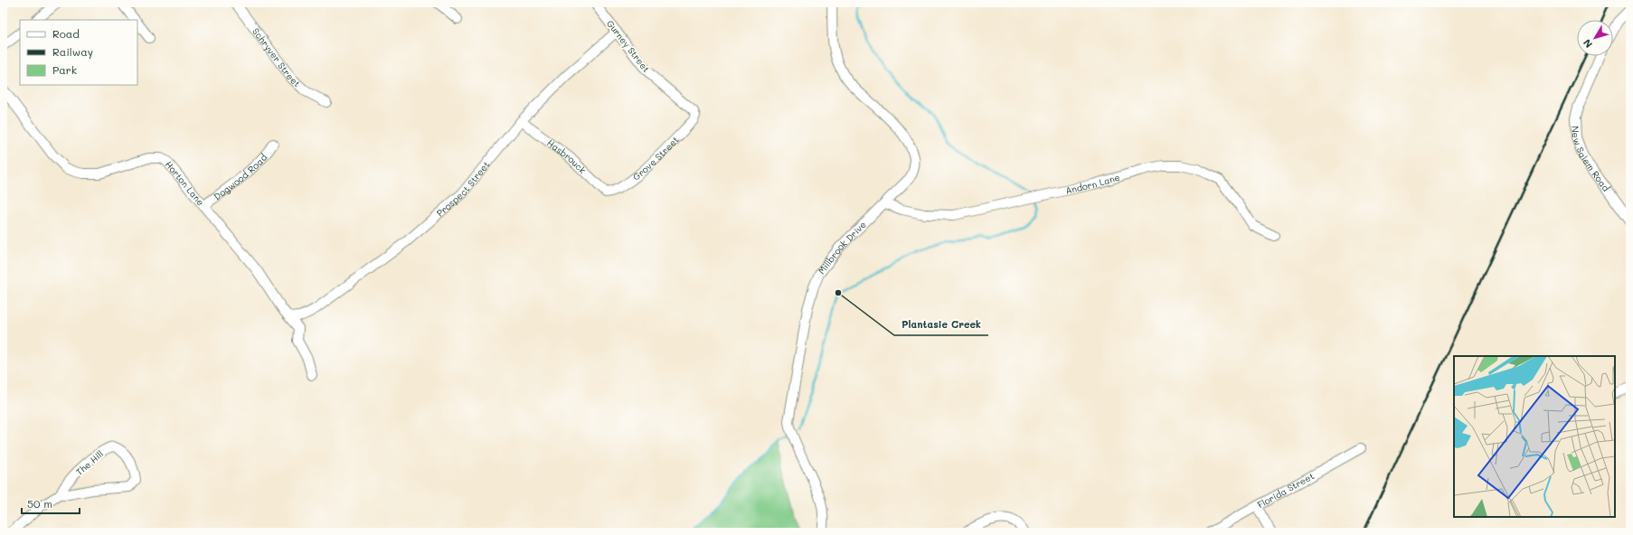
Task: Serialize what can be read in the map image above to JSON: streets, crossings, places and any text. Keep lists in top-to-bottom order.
{
  "streets": {
    "street": [
      "Gurney Street",
      "Schryver Street",
      "Hasbrouck",
      "Grove Street",
      "New Salem Road",
      "Dogwood Road",
      "Andorn Lane",
      "Horton Lane",
      "Prospect Street",
      "Millbrook Drive",
      "The Hill",
      "Florida Street"
    ]
  },
  "crossings": [
    ["Gurney Street", "Grove Street"],
    ["Gurney Street", "Prospect Street"],
    ["Hasbrouck", "Grove Street"],
    ["Hasbrouck", "Prospect Street"],
    ["Dogwood Road", "Horton Lane"],
    ["Andorn Lane", "Millbrook Drive"],
    ["Horton Lane", "Prospect Street"]
  ],
  "places": ["Plantasie Creek"],
  "legend": ["Road", "Railway", "Park"],
  "scale_bar": "50 m",
  "north": "bottom left"
}
